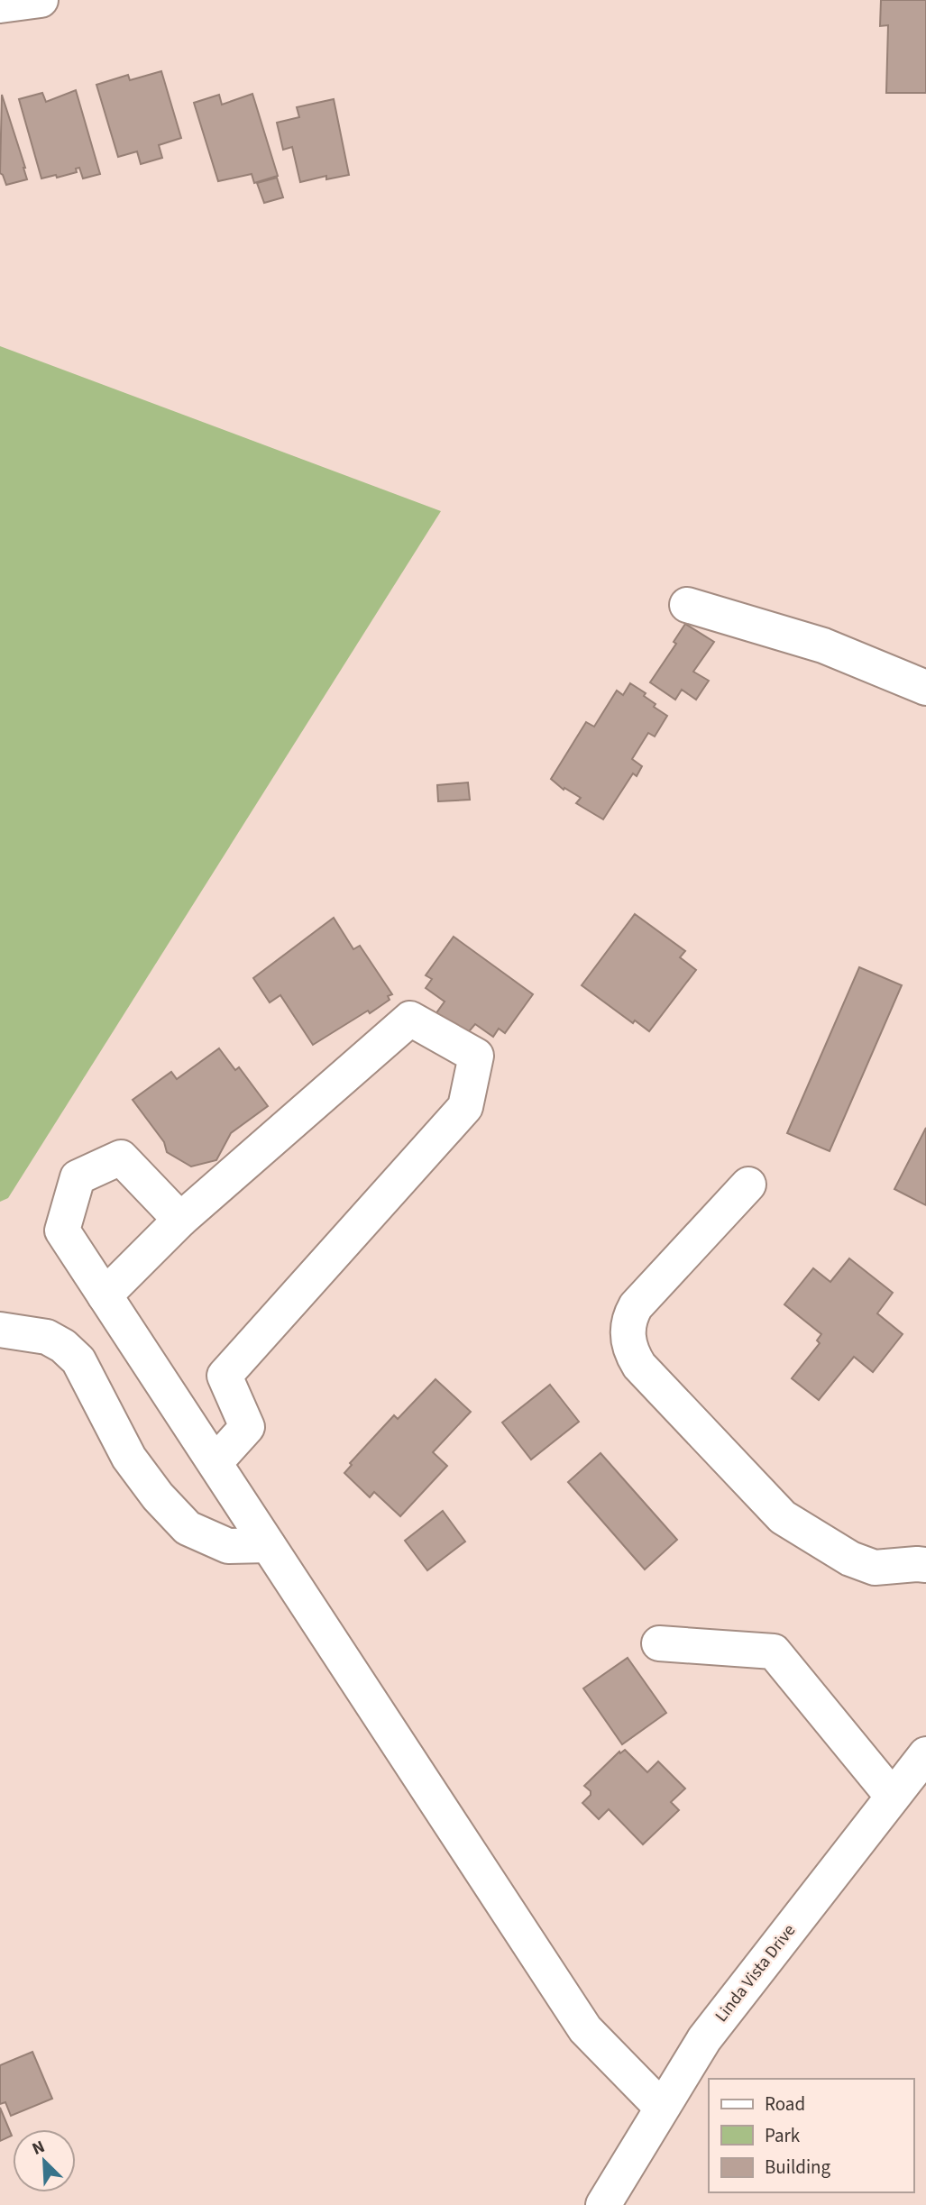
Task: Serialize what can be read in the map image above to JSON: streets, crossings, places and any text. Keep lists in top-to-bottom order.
{
  "streets": {
    "street": ["Linda Vista Drive"]
  },
  "legend": ["Road", "Park", "Building"],
  "north": "top left"
}
